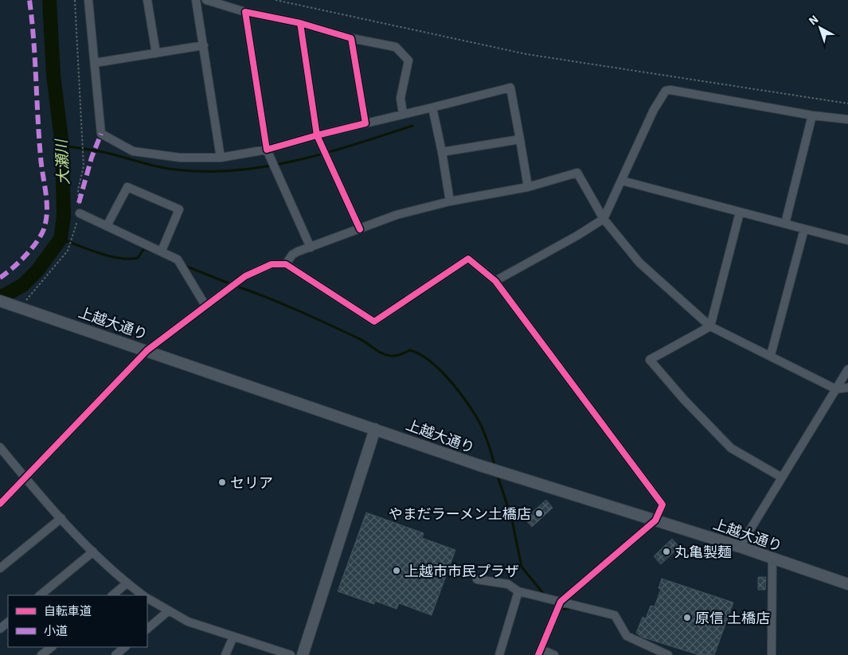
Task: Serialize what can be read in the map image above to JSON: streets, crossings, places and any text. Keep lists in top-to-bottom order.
{
  "streets": {
    "main road": ["上越大通り"]
  },
  "water": ["大瀬川"],
  "places": [
    "セリア",
    "やまだラーメン土橋店",
    "丸亀製麺",
    "上越市市民プラザ",
    "原信 土橋店"
  ],
  "legend": ["自転車道", "小道"],
  "north": "top left"
}
